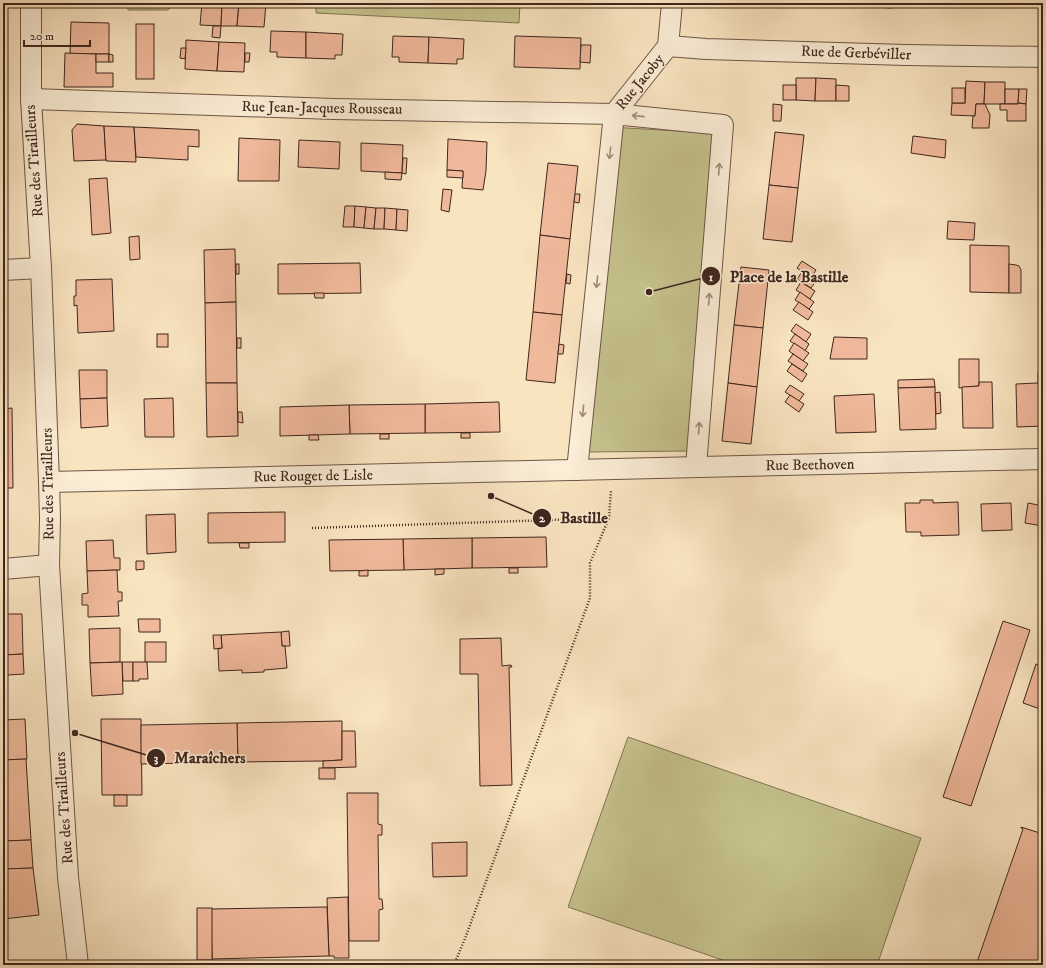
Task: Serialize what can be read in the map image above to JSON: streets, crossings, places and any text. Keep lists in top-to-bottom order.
{
  "streets": {
    "street": [
      "Rue de Gerbéviller",
      "Rue Jacoby",
      "Rue Jean-Jacques Rousseau",
      "Rue des Tirailleurs",
      "Rue Beethoven",
      "Rue Rouget de Lisle"
    ]
  },
  "crossings": [
    ["Rue de Gerbéviller", "Rue Jacoby"],
    ["Rue Jacoby", "Rue Jean-Jacques Rousseau"],
    ["Rue Jean-Jacques Rousseau", "Rue des Tirailleurs"],
    ["Rue Jean-Jacques Rousseau", "Rue Beethoven"],
    ["Rue des Tirailleurs", "Rue Rouget de Lisle"],
    ["Rue Beethoven", "Rue Rouget de Lisle"]
  ],
  "places": ["Place de la Bastille", "Bastille", "Maraîchers"],
  "scale_bar": "20 m"
}
